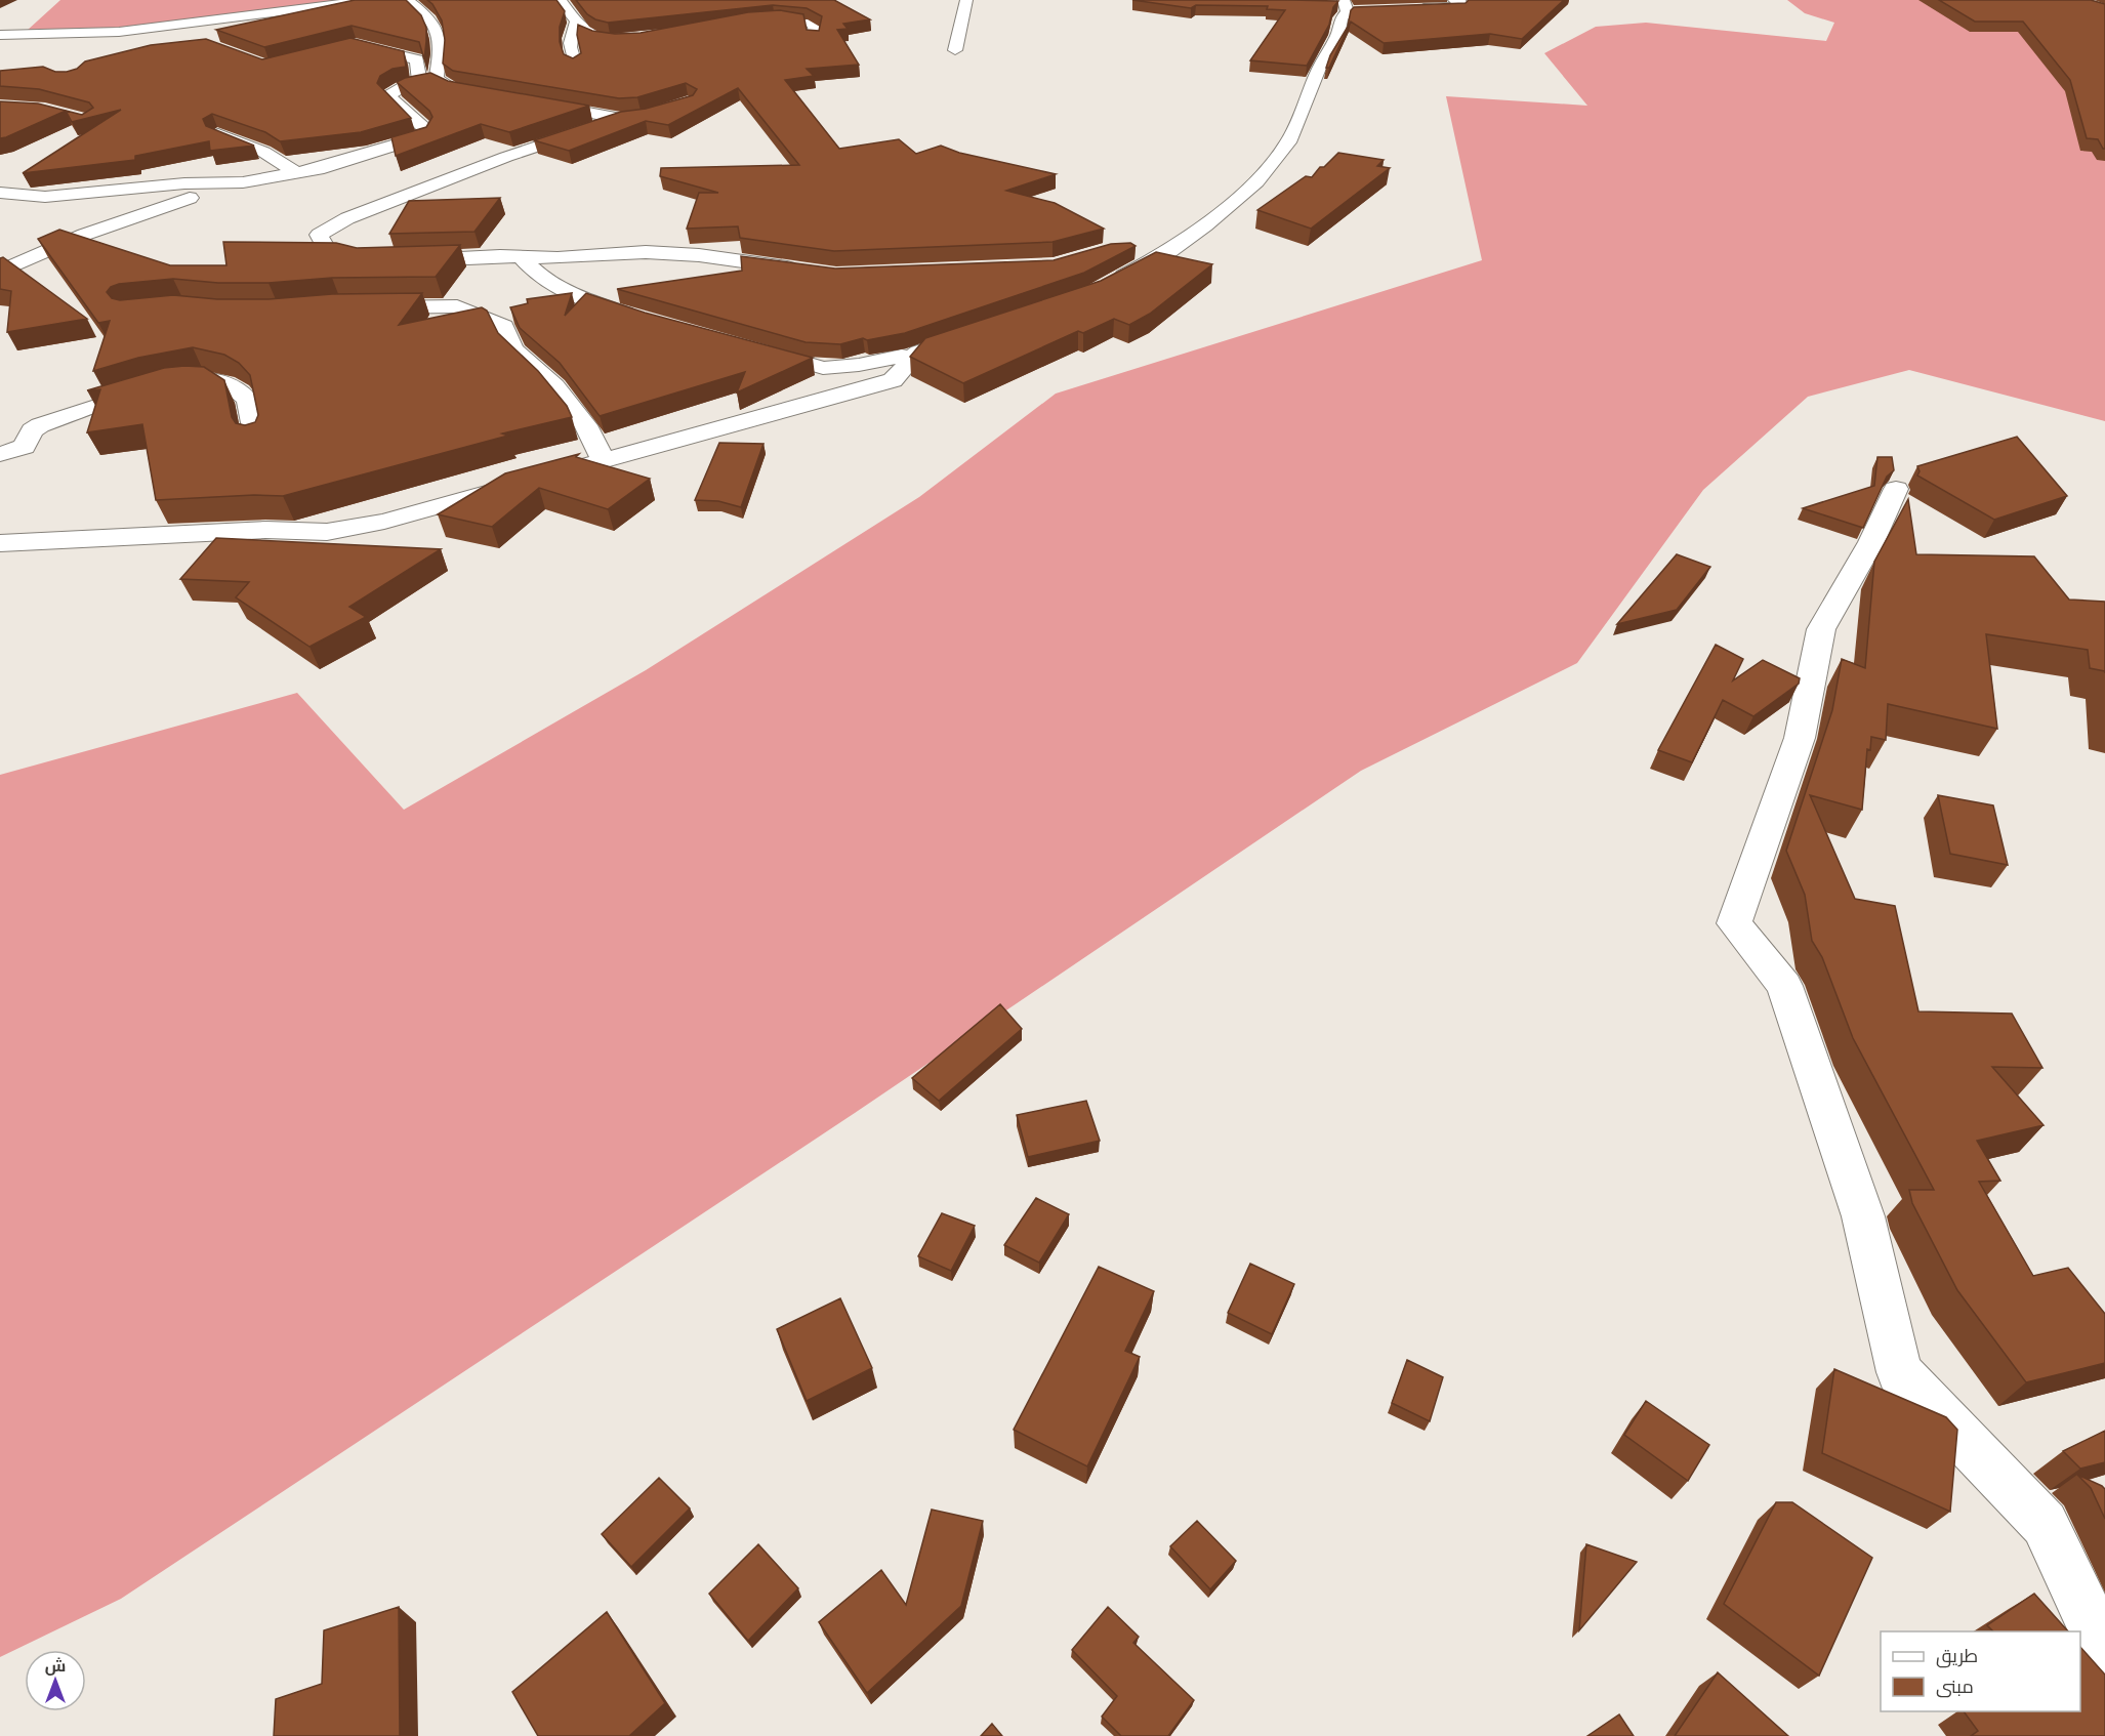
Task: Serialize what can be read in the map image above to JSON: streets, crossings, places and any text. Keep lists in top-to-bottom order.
{
  "legend": ["طريق", "مبنى"],
  "north": "top"
}
